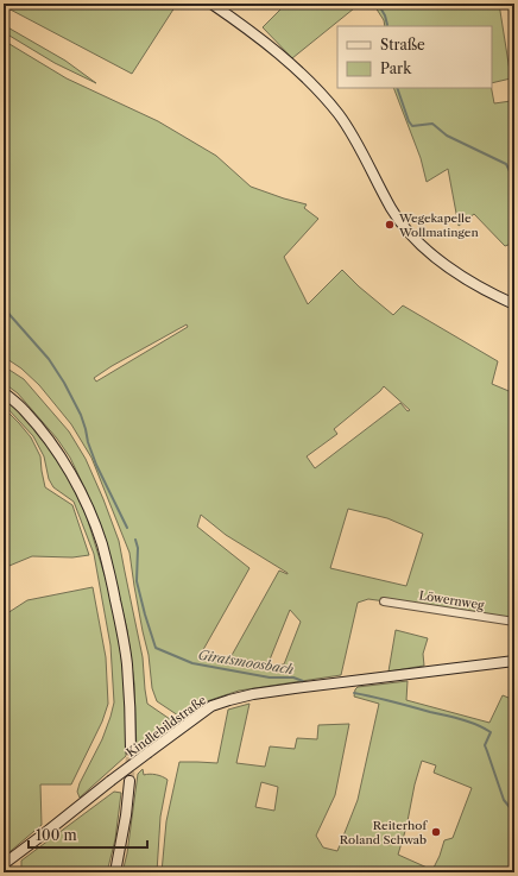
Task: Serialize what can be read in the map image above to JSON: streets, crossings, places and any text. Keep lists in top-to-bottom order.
{
  "streets": {
    "main road": ["Kindlebildstraße"],
    "street": ["Löwernweg"]
  },
  "water": ["Giratsmoosbach"],
  "places": ["Wegekapelle Wollmatingen", "Reiterhof Roland Schwab"],
  "legend": ["Straße", "Park"],
  "scale_bar": "100 m"
}
